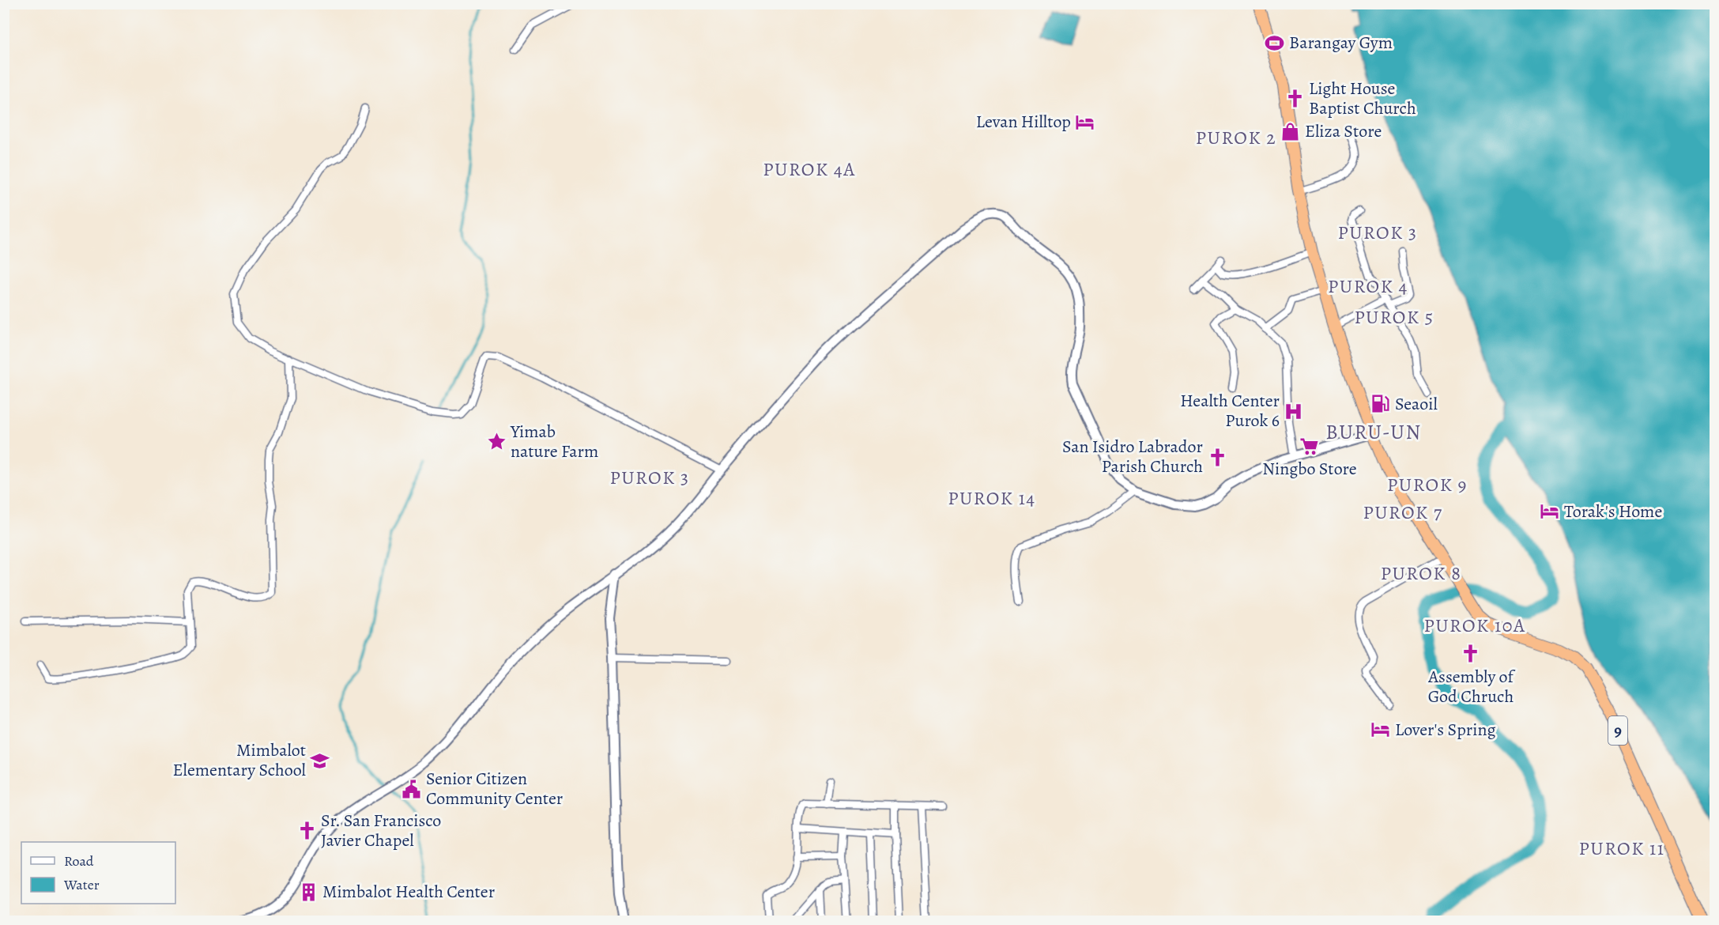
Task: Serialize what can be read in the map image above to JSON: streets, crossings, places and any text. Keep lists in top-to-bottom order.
{
  "streets": {
    "highway": ["9"]
  },
  "districts": [
    "PUROK 2",
    "PUROK 4A",
    "PUROK 3",
    "PUROK 4",
    "PUROK 5",
    "BURU-UN",
    "PUROK 3",
    "PUROK 9",
    "PUROK 14",
    "PUROK 7",
    "PUROK 8",
    "PUROK 10A",
    "PUROK 11"
  ],
  "places": {
    "sports": ["Barangay Gym"],
    "church": [
      "Light House Baptist Church",
      "San Isidro Labrador Parish Church",
      "Assembly of God Chruch",
      "Sr. San Francisco Javier Chapel"
    ],
    "hotel": ["Levan Hilltop", "Torak's Home", "Lover's Spring"],
    "shop": ["Eliza Store"],
    "fuel station": ["Seaoil"],
    "hospital": ["Health Center Purok 6"],
    "place": ["Yimab nature Farm"],
    "supermarket": ["Ningbo Store"],
    "school or university": ["Mimbalot Elementary School"],
    "public building": ["Senior Citizen Community Center"],
    "building": ["Mimbalot Health Center"]
  },
  "legend": ["Road", "Water"]
}
